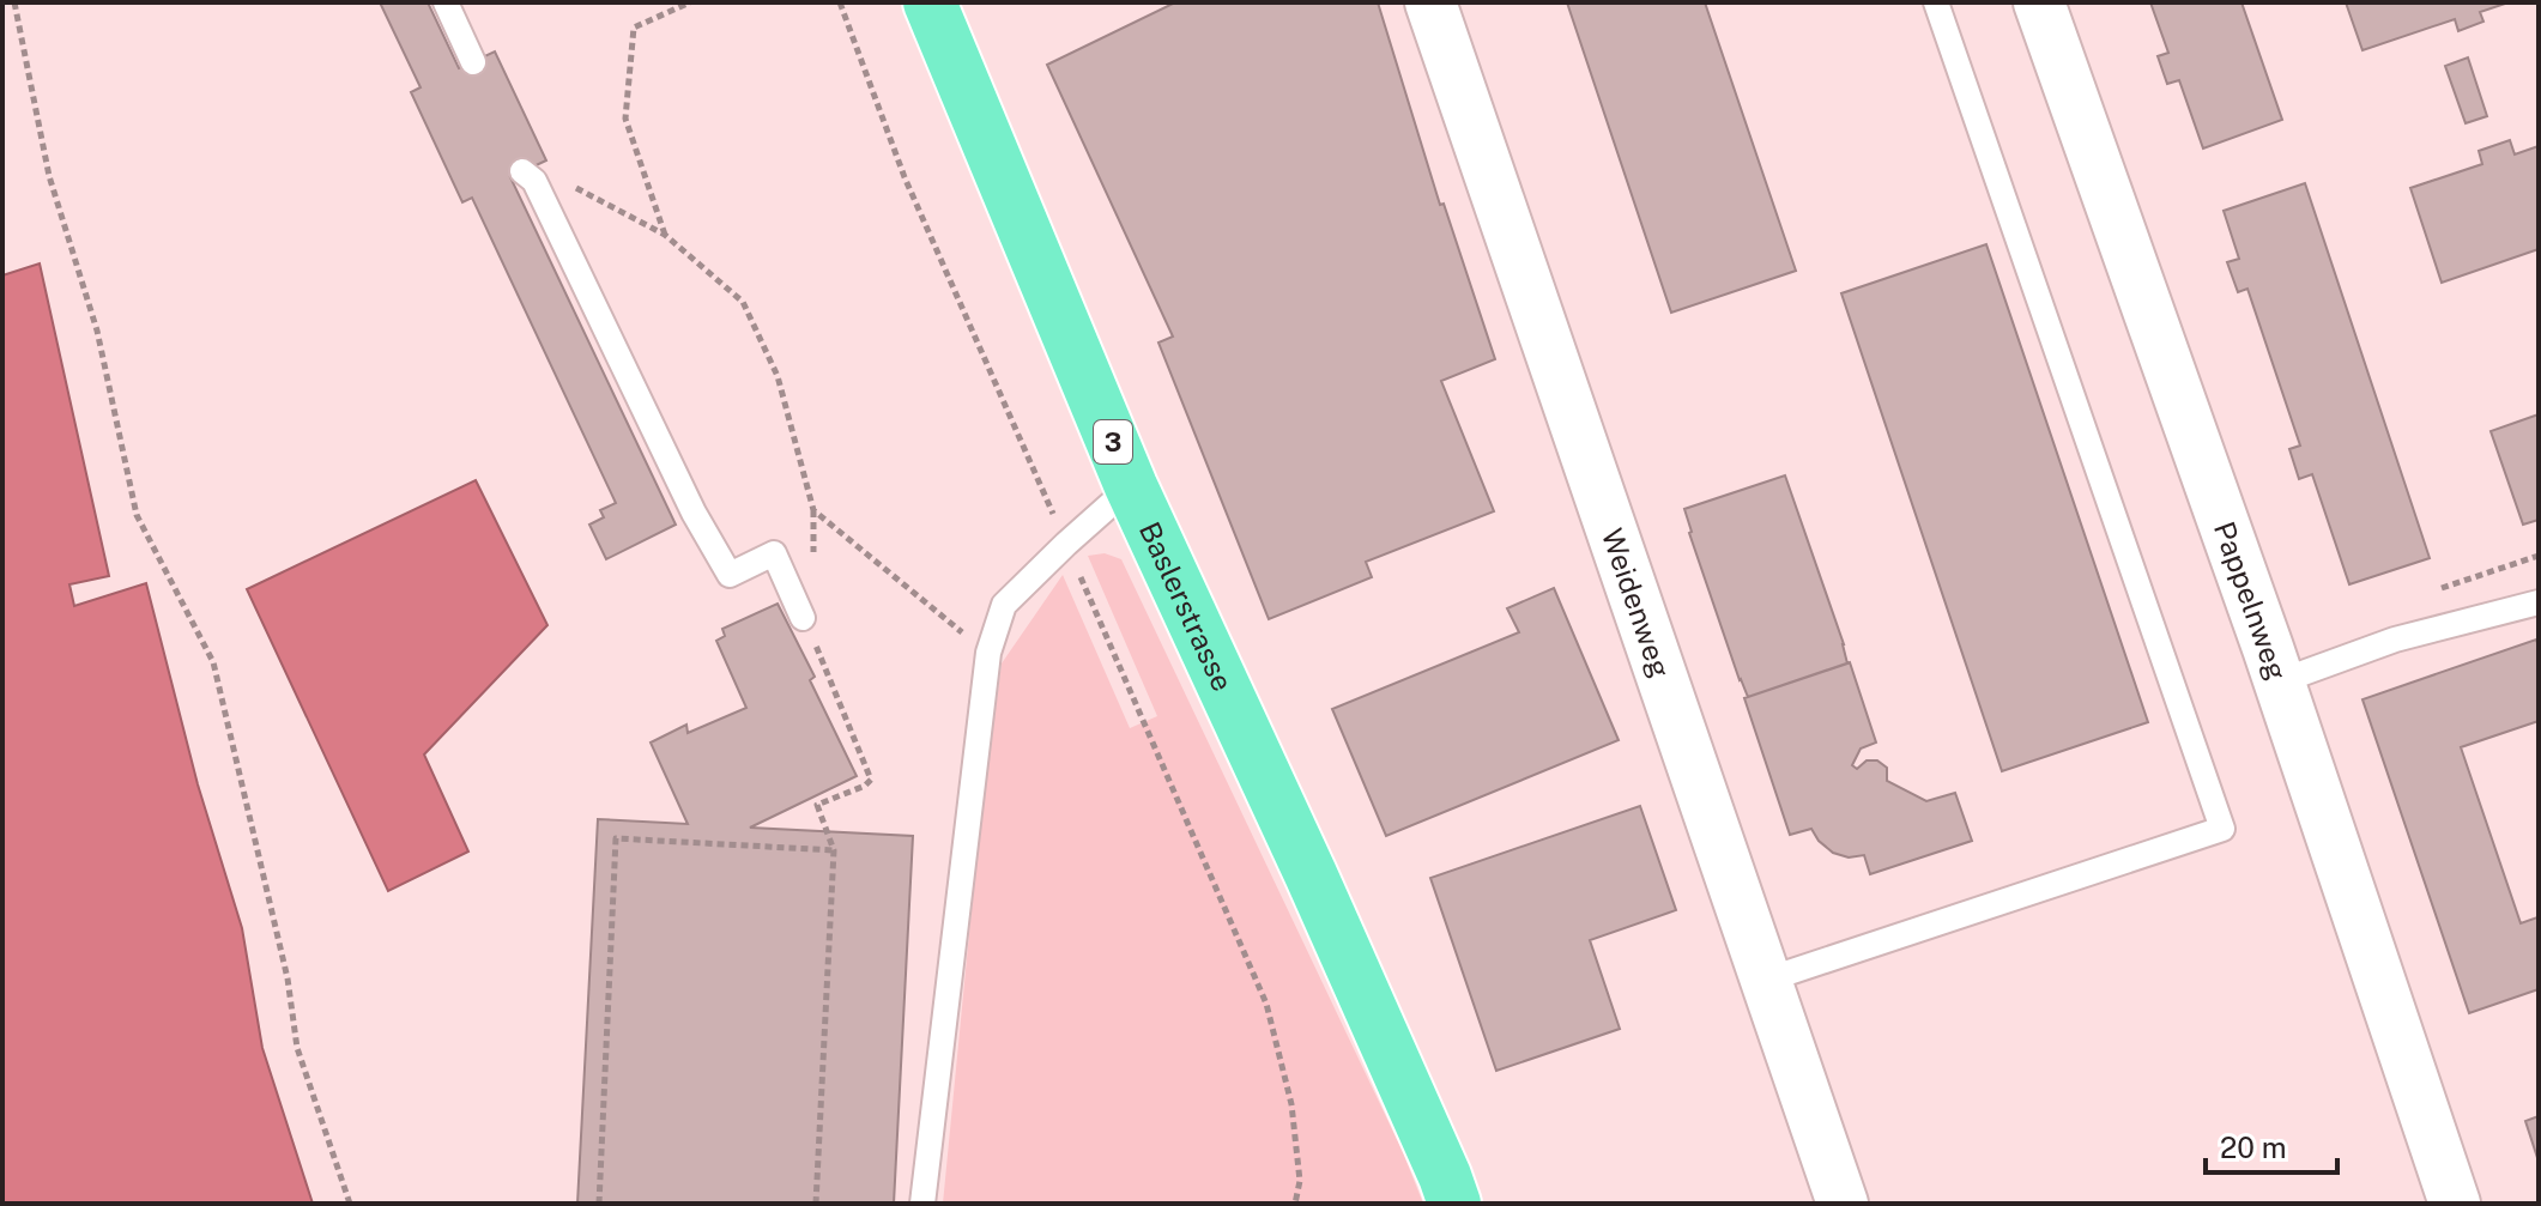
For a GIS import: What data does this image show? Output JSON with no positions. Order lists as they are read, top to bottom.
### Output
{
  "streets": {
    "main road": ["3", "Baslerstrasse"],
    "street": ["Pappelnweg", "Weidenweg"]
  },
  "scale_bar": "20 m"
}
